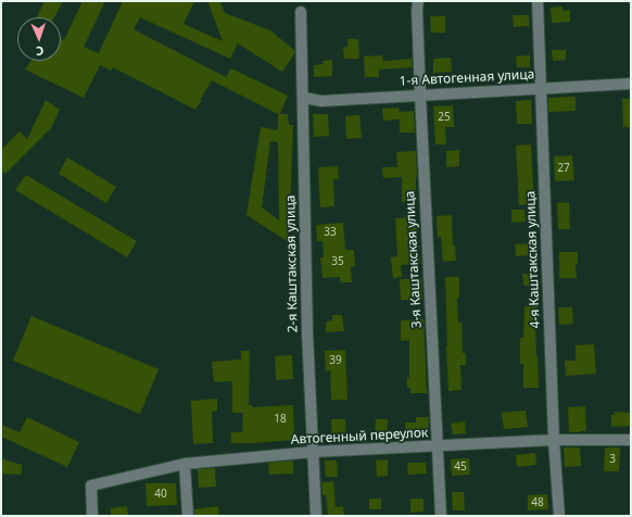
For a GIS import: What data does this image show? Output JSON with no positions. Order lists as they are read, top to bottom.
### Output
{
  "streets": {
    "street": [
      "1-я Автогенная улица",
      "3-я Каштакская улица",
      "4-я Каштакская улица",
      "2-я Каштакская улица",
      "Автогенный переулок"
    ]
  },
  "crossings": [
    ["1-я Автогенная улица", "3-я Каштакская улица"],
    ["1-я Автогенная улица", "4-я Каштакская улица"],
    ["1-я Автогенная улица", "2-я Каштакская улица"],
    ["3-я Каштакская улица", "Автогенный переулок"],
    ["4-я Каштакская улица", "Автогенный переулок"],
    ["2-я Каштакская улица", "Автогенный переулок"]
  ],
  "house_numbers": [
    "25",
    "27",
    "33",
    "35",
    "39",
    "18",
    "3",
    "45",
    "40",
    "48"
  ],
  "north": "bottom"
}
